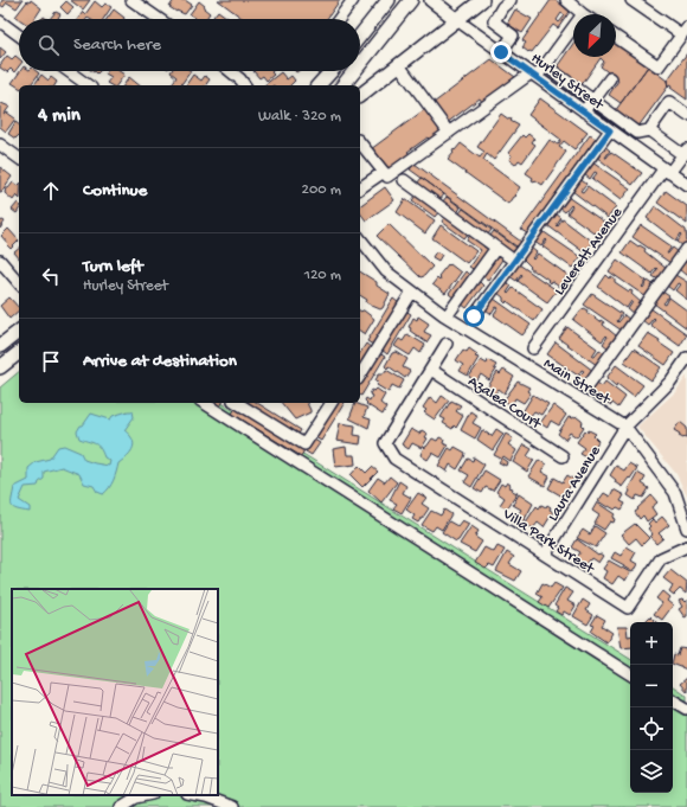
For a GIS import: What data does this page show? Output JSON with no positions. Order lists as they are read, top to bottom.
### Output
{
  "streets": {
    "main road": ["Hurley Street"],
    "street": [
      "Leverett Avenue",
      "Main Street",
      "Azalea Court",
      "Laura Avenue",
      "Villa Park Street"
    ]
  },
  "crossings": [
    ["Hurley Street", "Leverett Avenue"],
    ["Main Street", "Laura Avenue"],
    ["Azalea Court", "Villa Park Street"],
    ["Laura Avenue", "Villa Park Street"]
  ],
  "north": "bottom left",
  "page": {
    "search": "Search here",
    "heading": ["4 min", "Walk · 320 m"],
    "list": [
      ["Continue", "200 m"],
      ["Turn left", "Hurley Street", "120 m"],
      "Arrive at destination"
    ],
    "map_buttons": ["+", "−"]
  }
}
